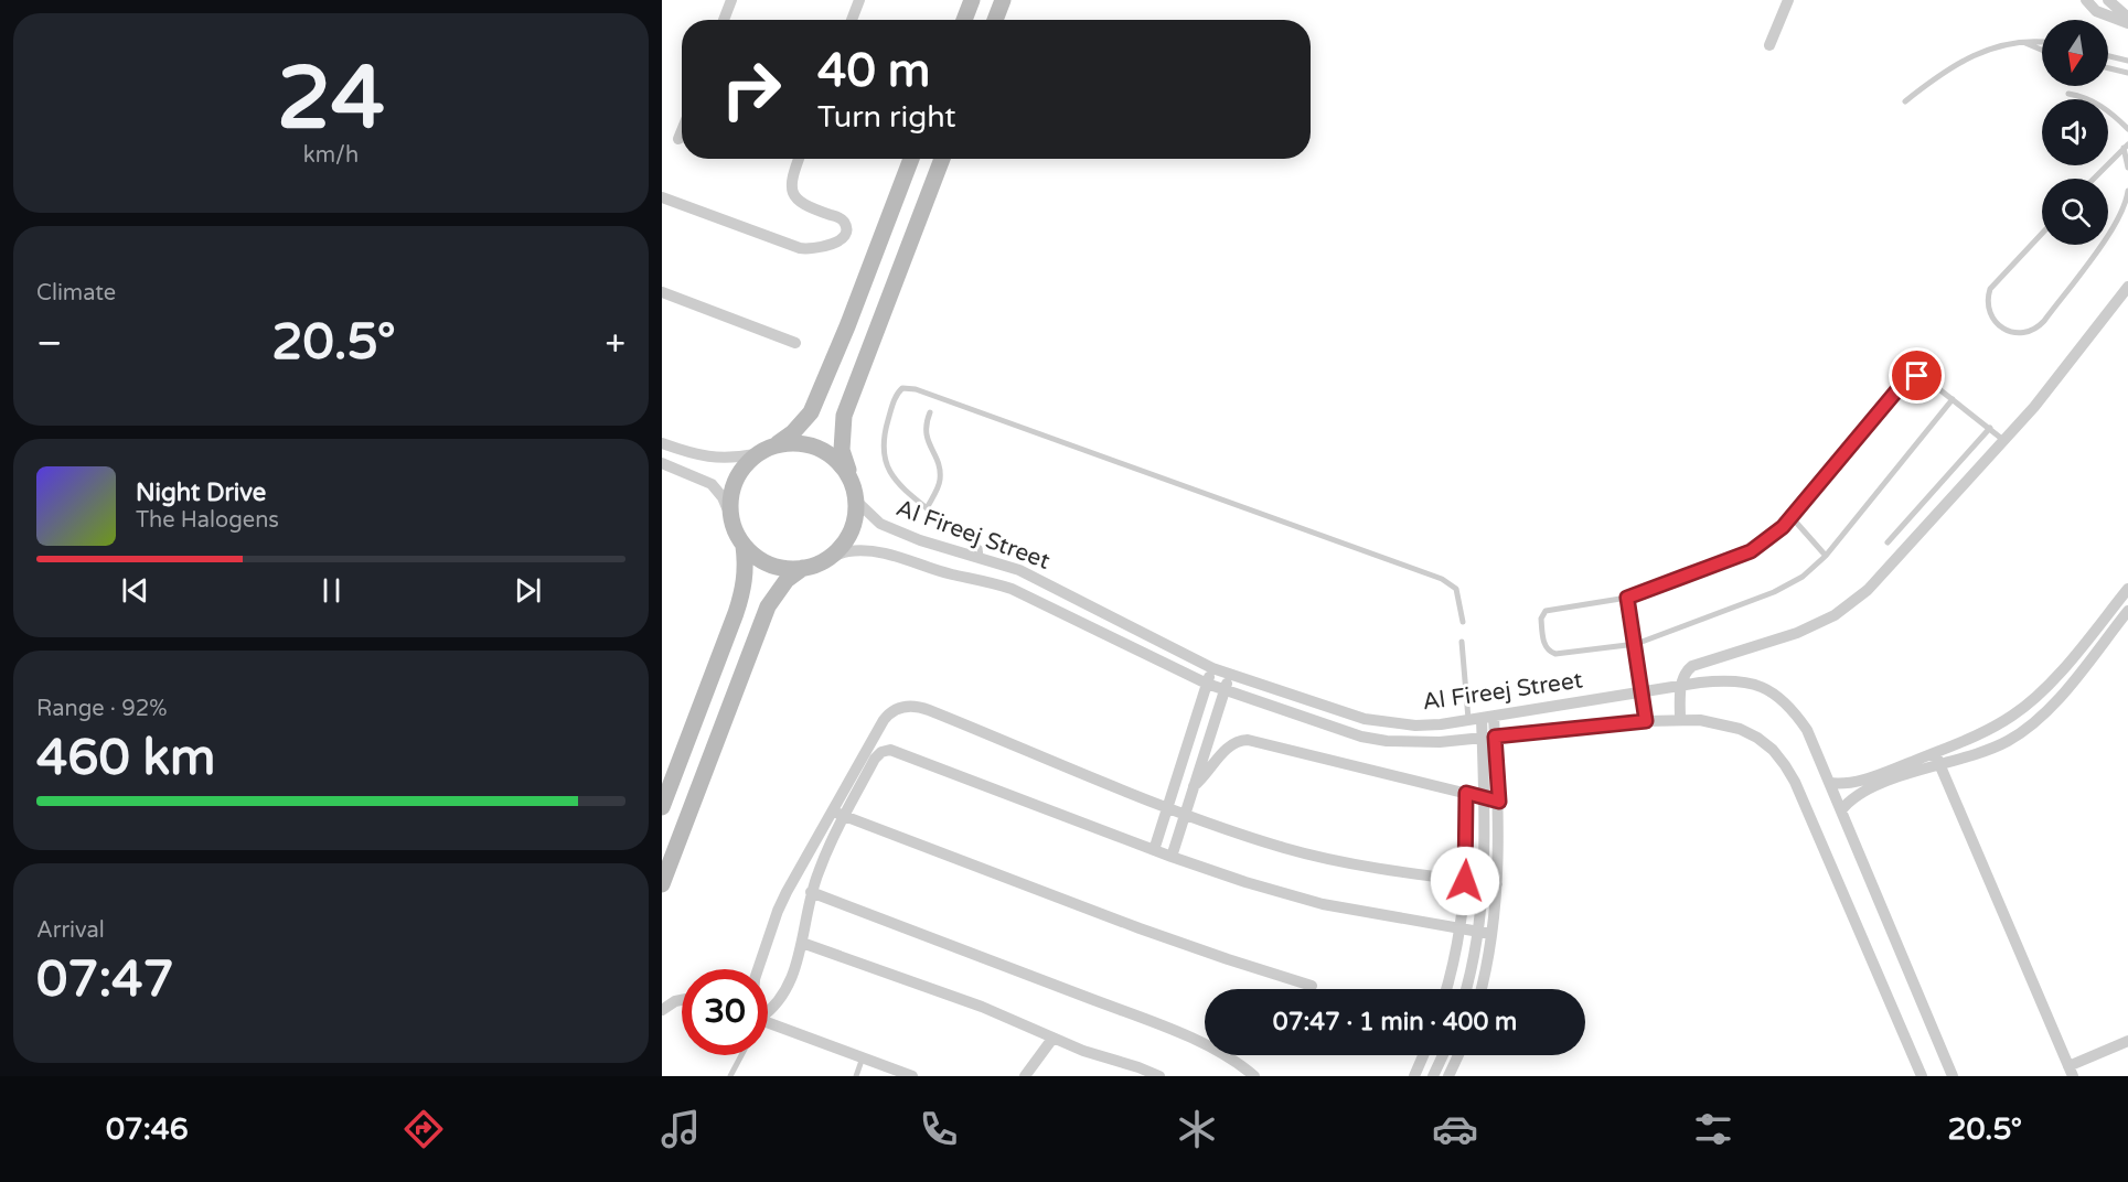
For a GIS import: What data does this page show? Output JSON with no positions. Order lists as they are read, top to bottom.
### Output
{
  "streets": {
    "street": ["Al Fireej Street"]
  },
  "north": "bottom",
  "page": {
    "tile": [
      ["24", "km/h"],
      "Climate",
      ["Range · 92%", "460 km"],
      ["Arrival", "07:47"]
    ],
    "turn": ["40 m", "Turn right"],
    "heat": ["−", "20.5°", "+"],
    "song": ["Night Drive", "The Halogens"],
    "limit": "30",
    "trip": "07:47 · 1 min · 400 m",
    "tabs": ["07:46", "20.5°"]
  }
}
